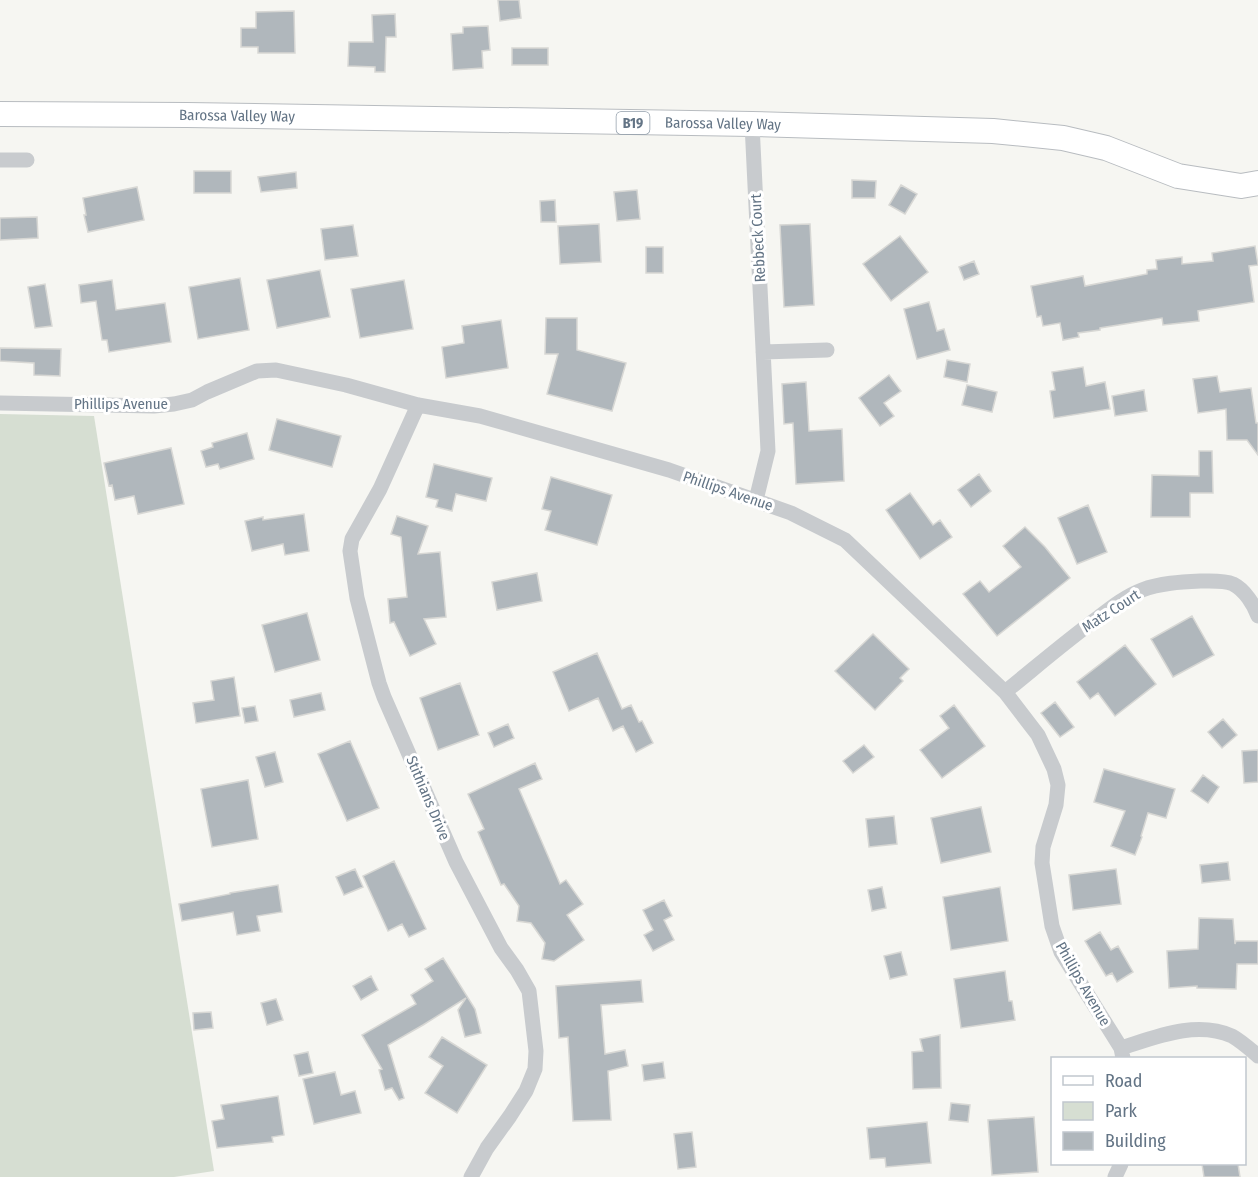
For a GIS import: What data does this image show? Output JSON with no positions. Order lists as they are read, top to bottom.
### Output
{
  "streets": {
    "main road": ["Barossa Valley Way", "B19"],
    "street": [
      "Rebbeck Court",
      "Phillips Avenue",
      "Matz Court",
      "Stithians Drive"
    ]
  },
  "crossings": [
    ["Barossa Valley Way", "Rebbeck Court"],
    ["Rebbeck Court", "Phillips Avenue"],
    ["Phillips Avenue", "Matz Court"],
    ["Phillips Avenue", "Stithians Drive"]
  ],
  "legend": ["Road", "Park", "Building"]
}
